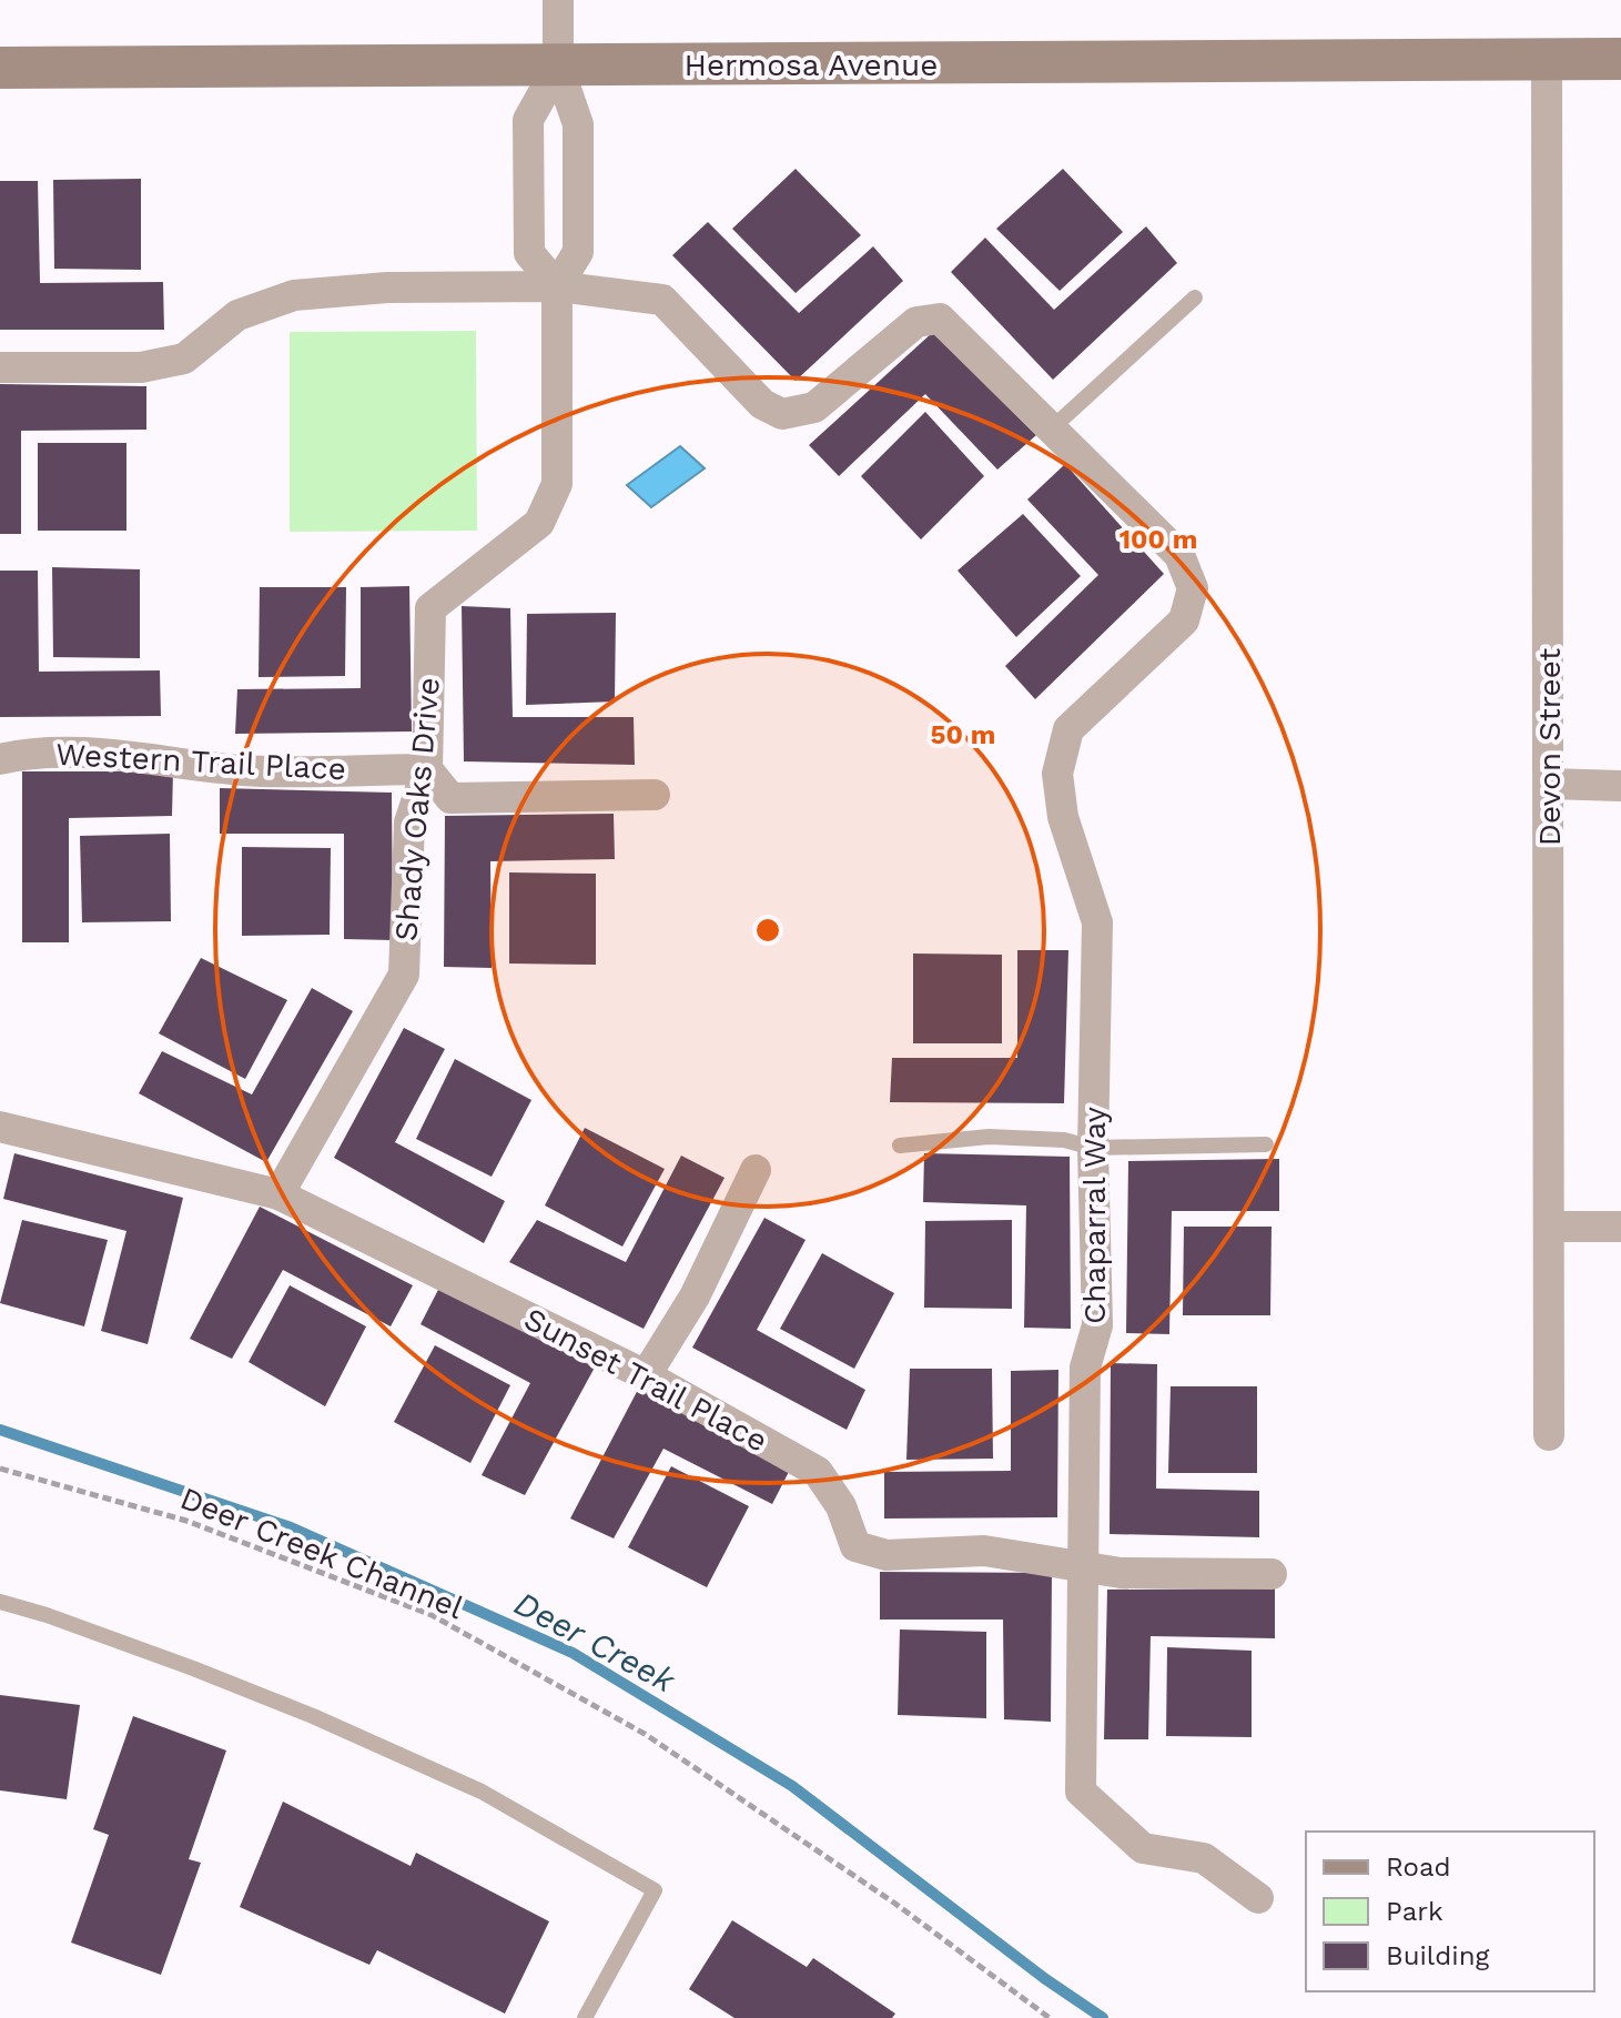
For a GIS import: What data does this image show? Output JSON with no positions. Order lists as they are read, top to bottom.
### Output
{
  "streets": {
    "street": [
      "Hermosa Avenue",
      "Devon Street",
      "Western Trail Place",
      "Shady Oaks Drive",
      "Chaparral Way",
      "Sunset Trail Place"
    ],
    "path": ["Deer Creek Channel"]
  },
  "crossings": [
    ["Hermosa Avenue", "Devon Street"],
    ["Hermosa Avenue", "Shady Oaks Drive"],
    ["Western Trail Place", "Shady Oaks Drive"],
    ["Shady Oaks Drive", "Sunset Trail Place"],
    ["Chaparral Way", "Sunset Trail Place"]
  ],
  "water": ["Deer Creek"],
  "legend": ["Road", "Park", "Building"],
  "rings": ["100 m", "50 m"]
}
